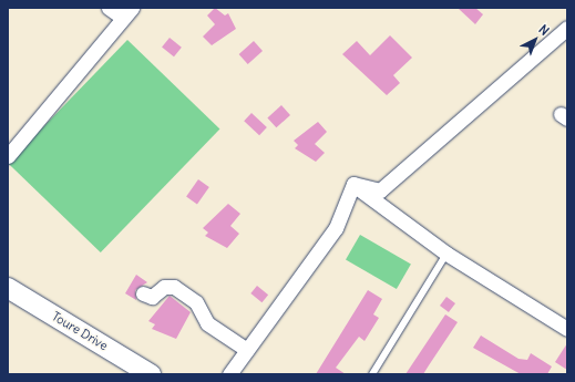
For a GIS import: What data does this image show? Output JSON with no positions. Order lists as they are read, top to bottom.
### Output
{
  "streets": {
    "street": ["Toure Drive"]
  },
  "north": "top right"
}
